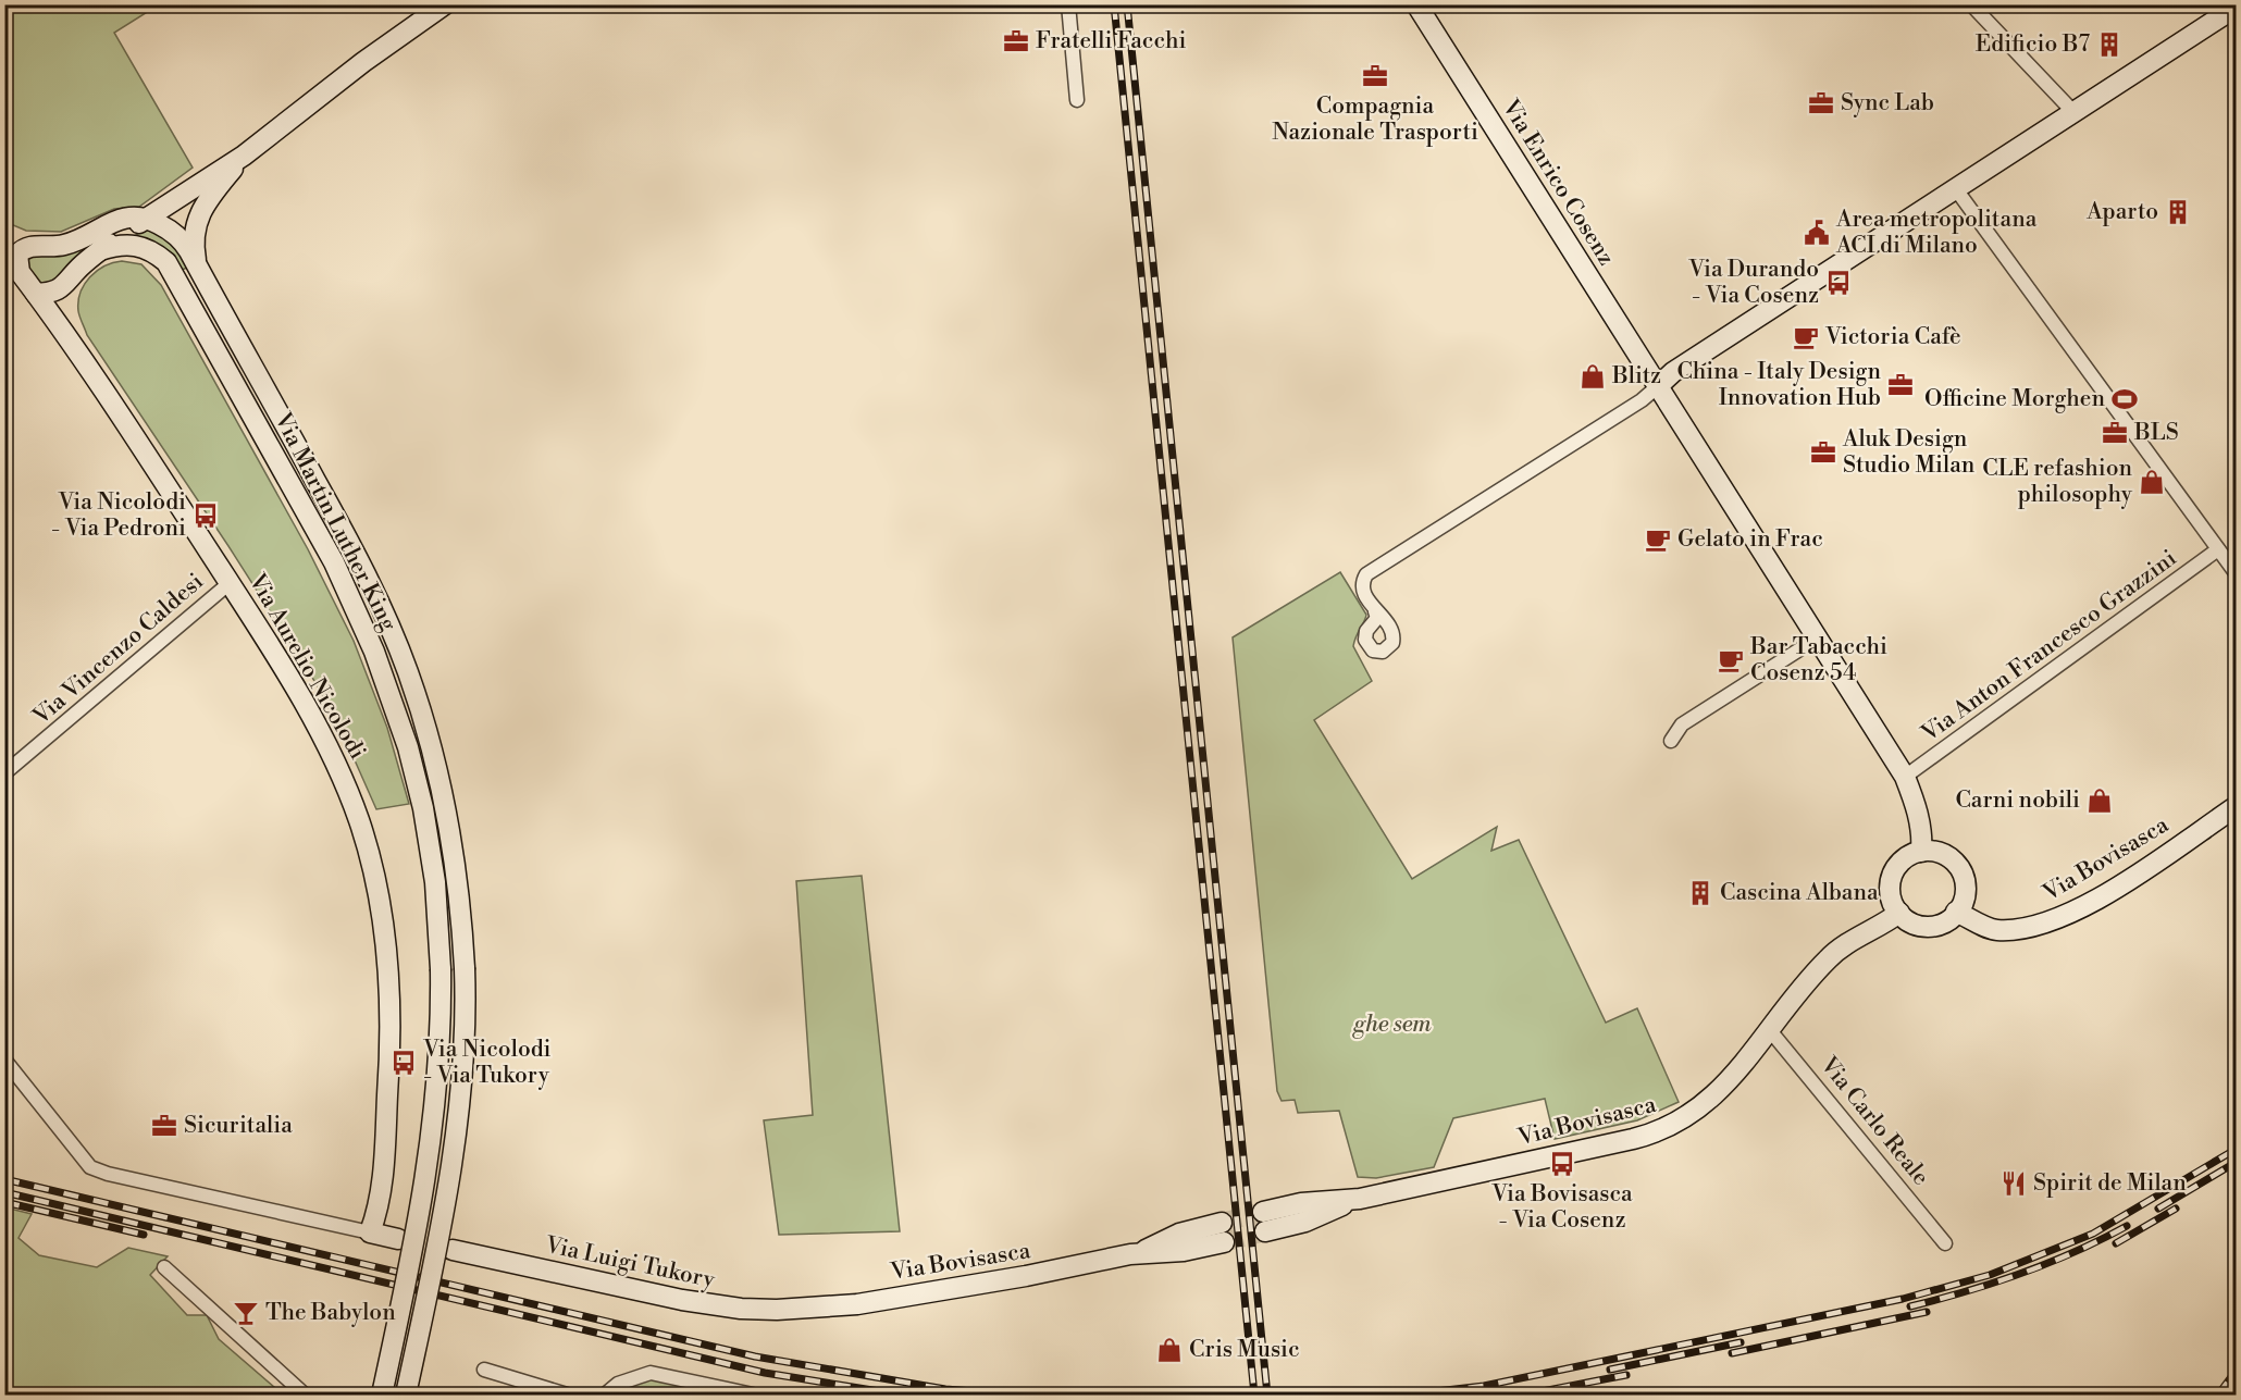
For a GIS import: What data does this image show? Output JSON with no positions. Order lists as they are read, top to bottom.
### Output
{
  "streets": {
    "street": [
      "Via Enrico Cosenz",
      "Via Martin Luther King",
      "Via Anton Francesco Grazzini",
      "Via Vincenzo Caldesi",
      "Via Aurelio Nicolodi",
      "Via Bovisasca",
      "Via Carlo Reale",
      "Via Luigi Tukory"
    ]
  },
  "crossings": [
    ["Via Enrico Cosenz", "Via Anton Francesco Grazzini"],
    ["Via Enrico Cosenz", "Via Bovisasca"],
    ["Via Vincenzo Caldesi", "Via Aurelio Nicolodi"],
    ["Via Bovisasca", "Via Carlo Reale"],
    ["Via Bovisasca", "Via Luigi Tukory"]
  ],
  "parks": ["ghe sem"],
  "places": {
    "office": [
      "Fratelli Facchi",
      "Compagnia Nazionale Trasporti",
      "Sync Lab",
      "China - Italy Design Innovation Hub",
      "BLS",
      "Aluk Design Studio Milan",
      "Sicuritalia"
    ],
    "building": ["Edificio B7", "Aparto", "Cascina Albana"],
    "public building": ["Area metropolitana ACI di Milano"],
    "bus stop": [
      "Via Durando - Via Cosenz",
      "Via Nicolodi - Via Pedroni",
      "Via Nicolodi - Via Tukory",
      "Via Bovisasca - Via Cosenz"
    ],
    "cafe": ["Victoria Cafè", "Gelato in Frac", "Bar Tabacchi Cosenz 54"],
    "shop": [
      "Blitz",
      "CLE refashion philosophy",
      "Carni nobili",
      "Cris Music"
    ],
    "sports": ["Officine Morghen"],
    "restaurant": ["Spirit de Milan"],
    "bar": ["The Babylon"]
  }
}
